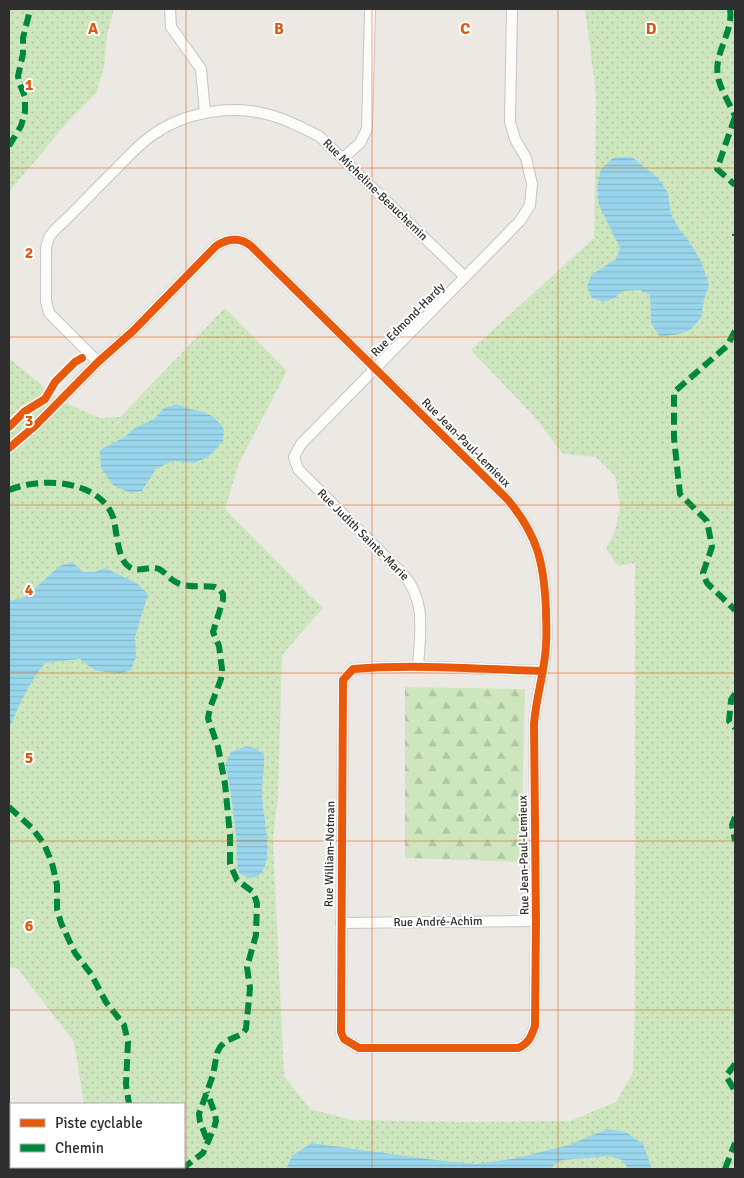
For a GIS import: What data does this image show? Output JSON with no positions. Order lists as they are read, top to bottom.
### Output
{
  "streets": {
    "street": [
      "Rue Micheline-Beauchemin",
      "Rue Edmond-Hardy",
      "Rue Jean-Paul-Lemieux",
      "Rue Judith Sainte-Marie",
      "Rue William-Notman",
      "Rue André-Achim"
    ]
  },
  "crossings": [
    ["Rue Micheline-Beauchemin", "Rue Edmond-Hardy"],
    ["Rue Micheline-Beauchemin", "Rue Jean-Paul-Lemieux"],
    ["Rue Edmond-Hardy", "Rue Jean-Paul-Lemieux"],
    ["Rue Edmond-Hardy", "Rue Judith Sainte-Marie"],
    ["Rue Jean-Paul-Lemieux", "Rue William-Notman"],
    ["Rue Jean-Paul-Lemieux", "Rue André-Achim"],
    ["Rue Judith Sainte-Marie", "Rue William-Notman"],
    ["Rue William-Notman", "Rue André-Achim"]
  ],
  "legend": ["Piste cyclable", "Chemin"],
  "grid": {
    "columns": [
      "A",
      "B",
      "C",
      "D"
    ],
    "rows": [
      "1",
      "2",
      "3",
      "4",
      "5",
      "6"
    ]
  }
}
